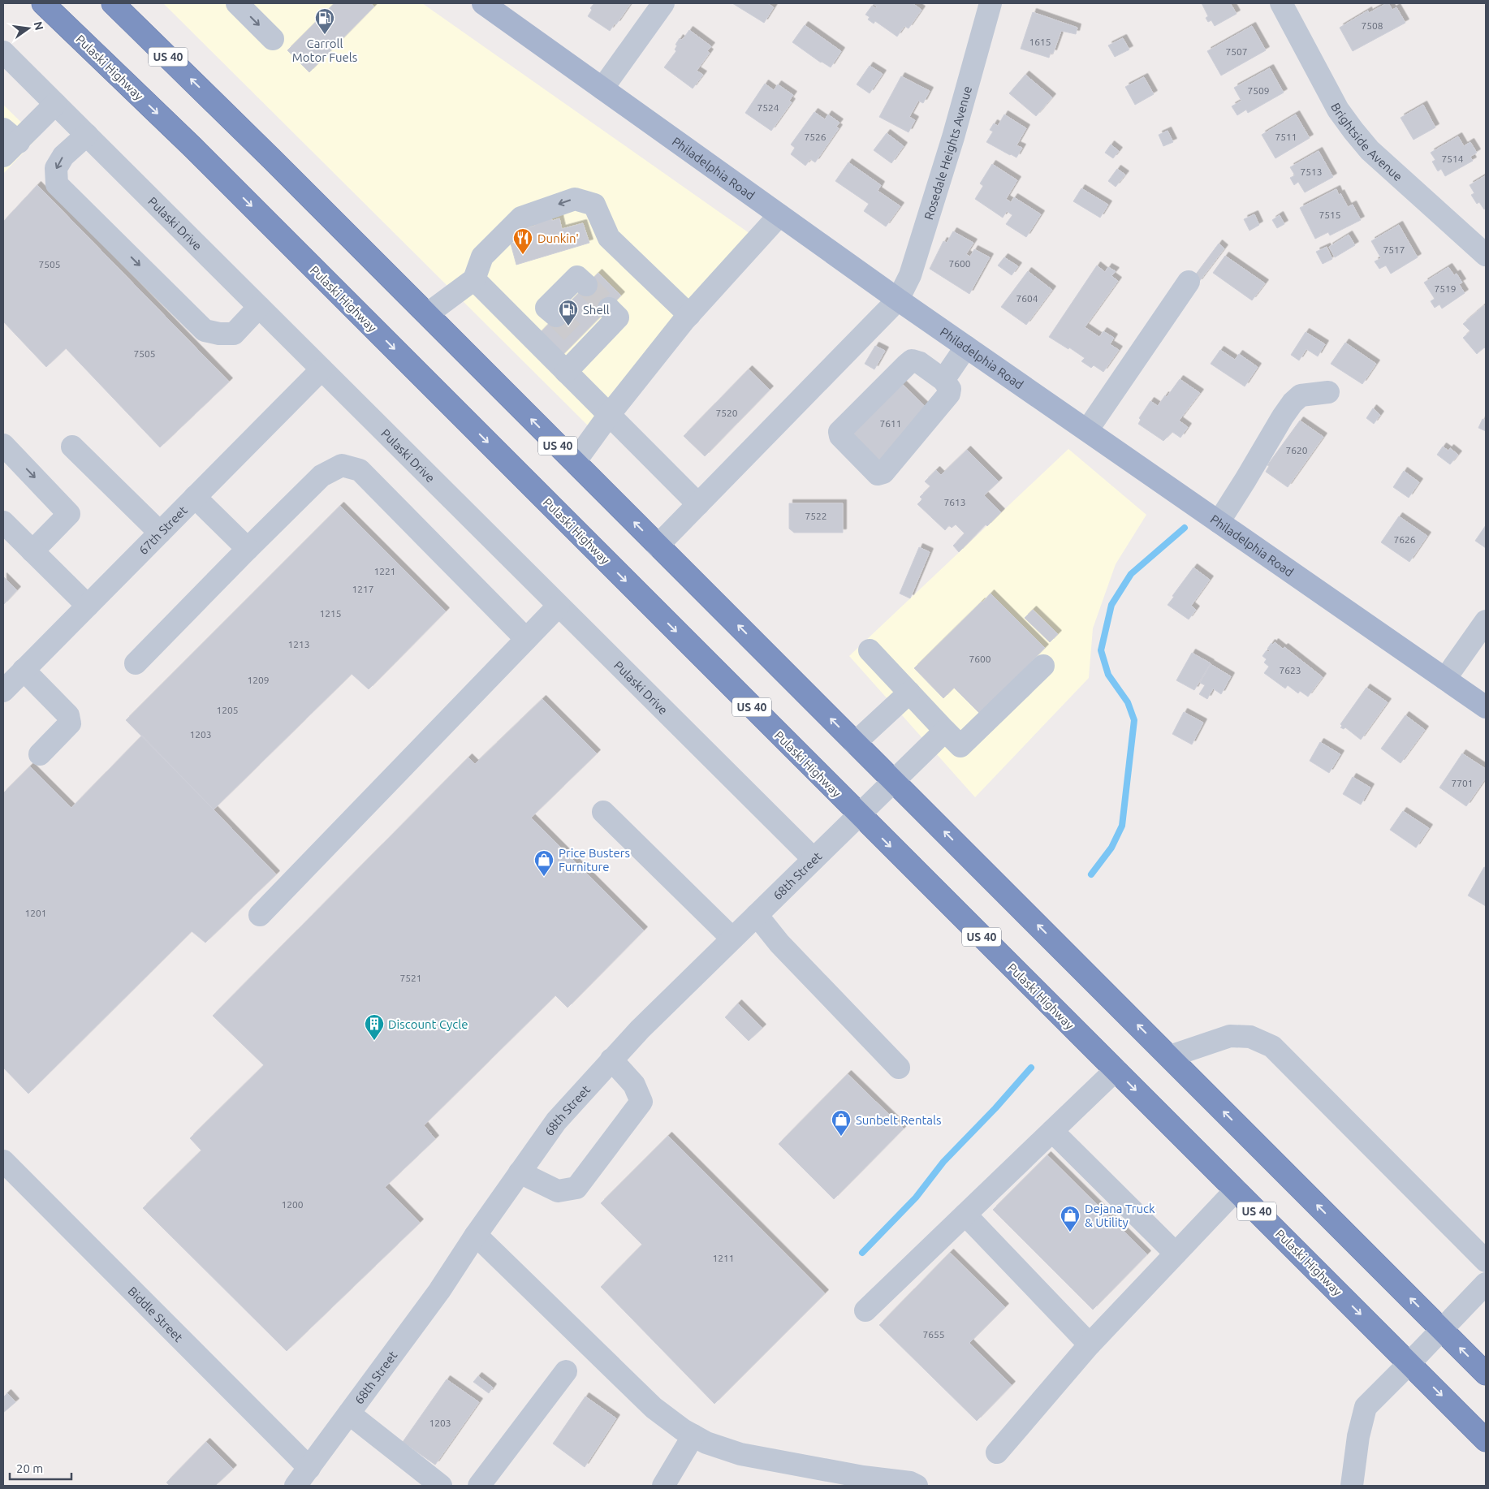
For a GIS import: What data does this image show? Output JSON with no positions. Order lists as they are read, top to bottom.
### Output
{
  "streets": {
    "highway": ["US 40", "Pulaski Highway"],
    "main road": ["Philadelphia Road"],
    "street": [
      "Brightside Avenue",
      "Rosedale Heights Avenue",
      "Pulaski Drive",
      "67th Street",
      "68th Street",
      "Biddle Street"
    ]
  },
  "crossings": [
    ["US 40", "Rosedale Heights Avenue"],
    ["US 40", "68th Street"],
    ["Pulaski Highway", "68th Street"],
    ["Rosedale Heights Avenue", "Philadelphia Road"],
    ["Pulaski Drive", "67th Street"],
    ["Pulaski Drive", "68th Street"],
    ["68th Street", "Biddle Street"]
  ],
  "places": {
    "fuel station": ["Carroll Motor Fuels", "Shell"],
    "restaurant": ["Dunkin'"],
    "shop": ["Price Busters Furniture", "Sunbelt Rentals", "Dejana Truck & Utility"],
    "building": ["Discount Cycle"]
  },
  "house_numbers": [
    "7508",
    "1615",
    "7507",
    "7509",
    "7524",
    "7526",
    "7511",
    "7514",
    "7513",
    "7515",
    "7517",
    "7600",
    "7505",
    "7519",
    "7604",
    "7505",
    "7520",
    "7611",
    "7620",
    "7613",
    "7522",
    "7626",
    "1221",
    "1217",
    "1215",
    "1213",
    "7600",
    "7623",
    "1209",
    "1205",
    "1203",
    "7701",
    "1201",
    "7521",
    "1200",
    "1211",
    "7655",
    "1203"
  ],
  "scale_bar": "20 m",
  "north": "right"
}
